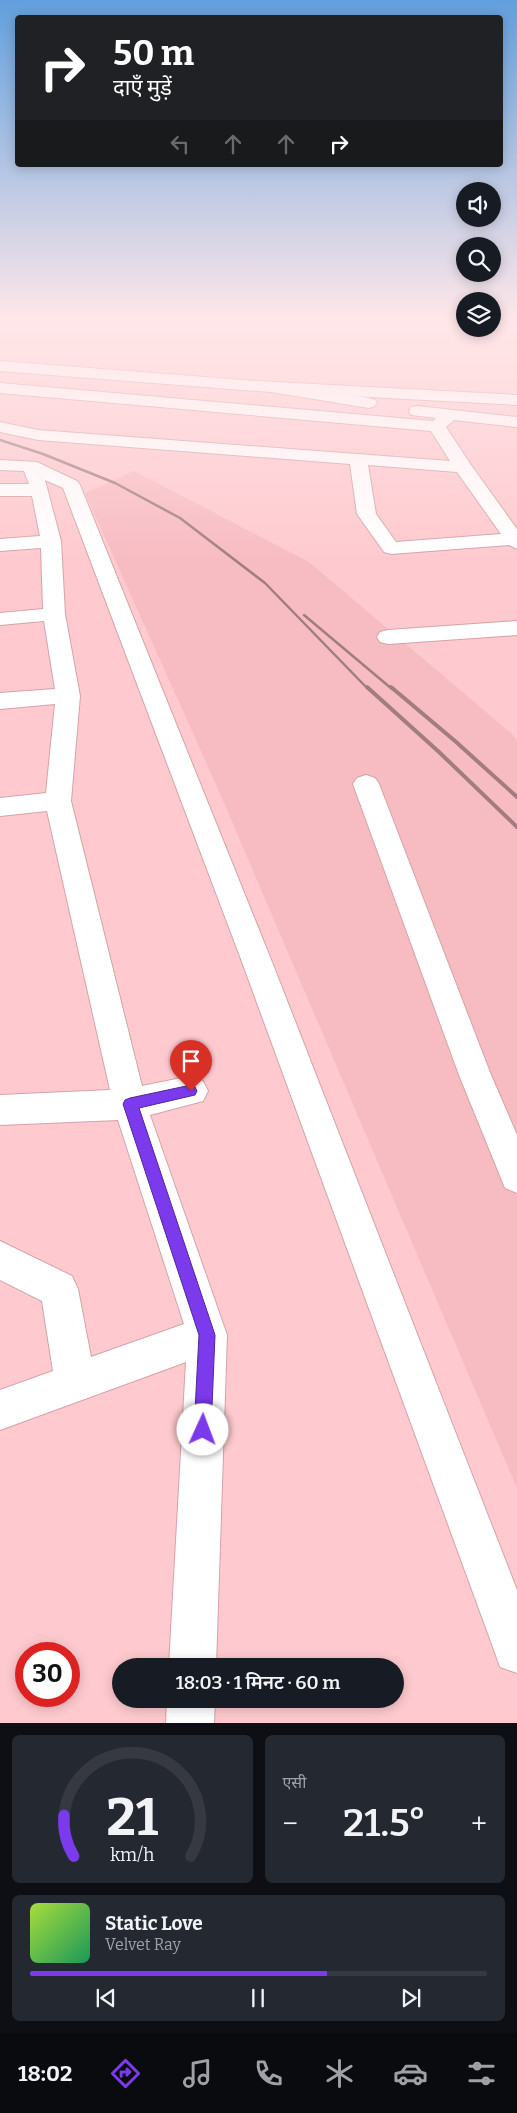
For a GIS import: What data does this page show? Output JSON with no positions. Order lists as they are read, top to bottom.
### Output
{
  "page": {
    "turn": ["50 m", "दाएँ मुड़ें"],
    "limit": "30",
    "trip": "18:03 · 1 मिनट · 60 m",
    "tile": "एसी",
    "heat": ["−", "21.5°", "+"],
    "song": ["Static Love", "Velvet Ray"],
    "tabs": "18:02",
    "gauge": ["21", "km/h"]
  }
}
